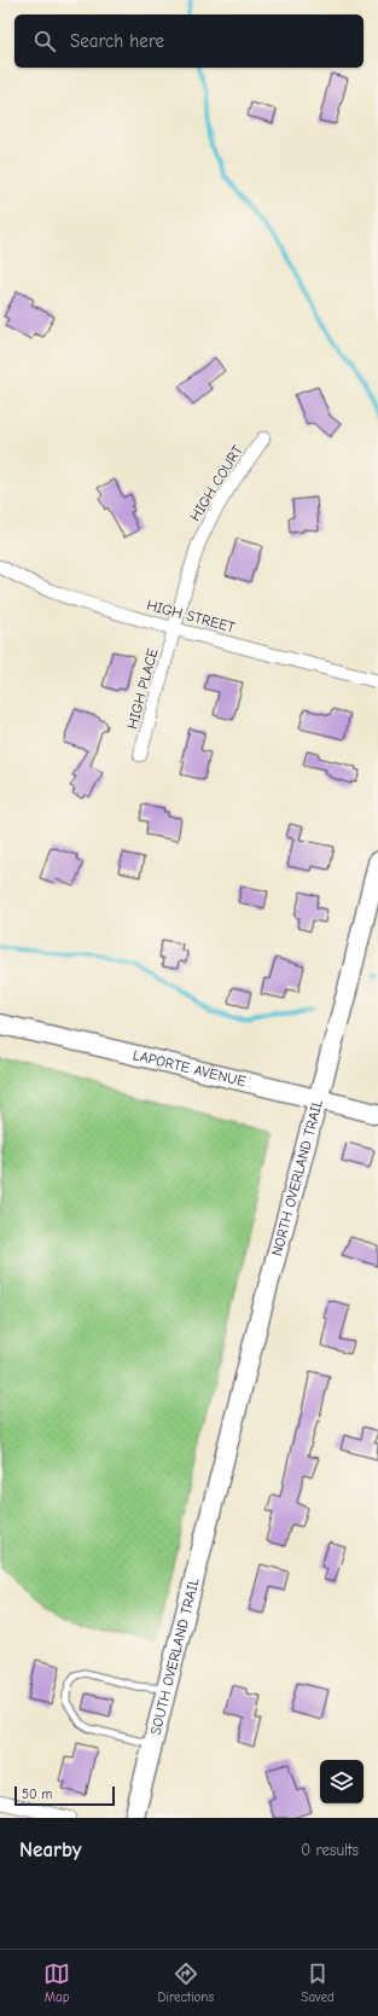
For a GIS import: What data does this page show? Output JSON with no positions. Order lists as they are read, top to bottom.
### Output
{
  "streets": {
    "main road": ["LAPORTE AVENUE", "NORTH OVERLAND TRAIL", "SOUTH OVERLAND TRAIL"],
    "street": ["HIGH COURT", "HIGH STREET", "HIGH PLACE"]
  },
  "crossings": [
    ["HIGH COURT", "HIGH STREET"],
    ["HIGH COURT", "HIGH PLACE"],
    ["HIGH STREET", "HIGH PLACE"],
    ["LAPORTE AVENUE", "NORTH OVERLAND TRAIL"],
    ["NORTH OVERLAND TRAIL", "SOUTH OVERLAND TRAIL"]
  ],
  "scale_bar": "50 m",
  "page": {
    "search": "Search here",
    "scale": "50 m",
    "heading": ["Nearby", "0 results"],
    "nav": ["Map", "Directions", "Saved"]
  }
}
